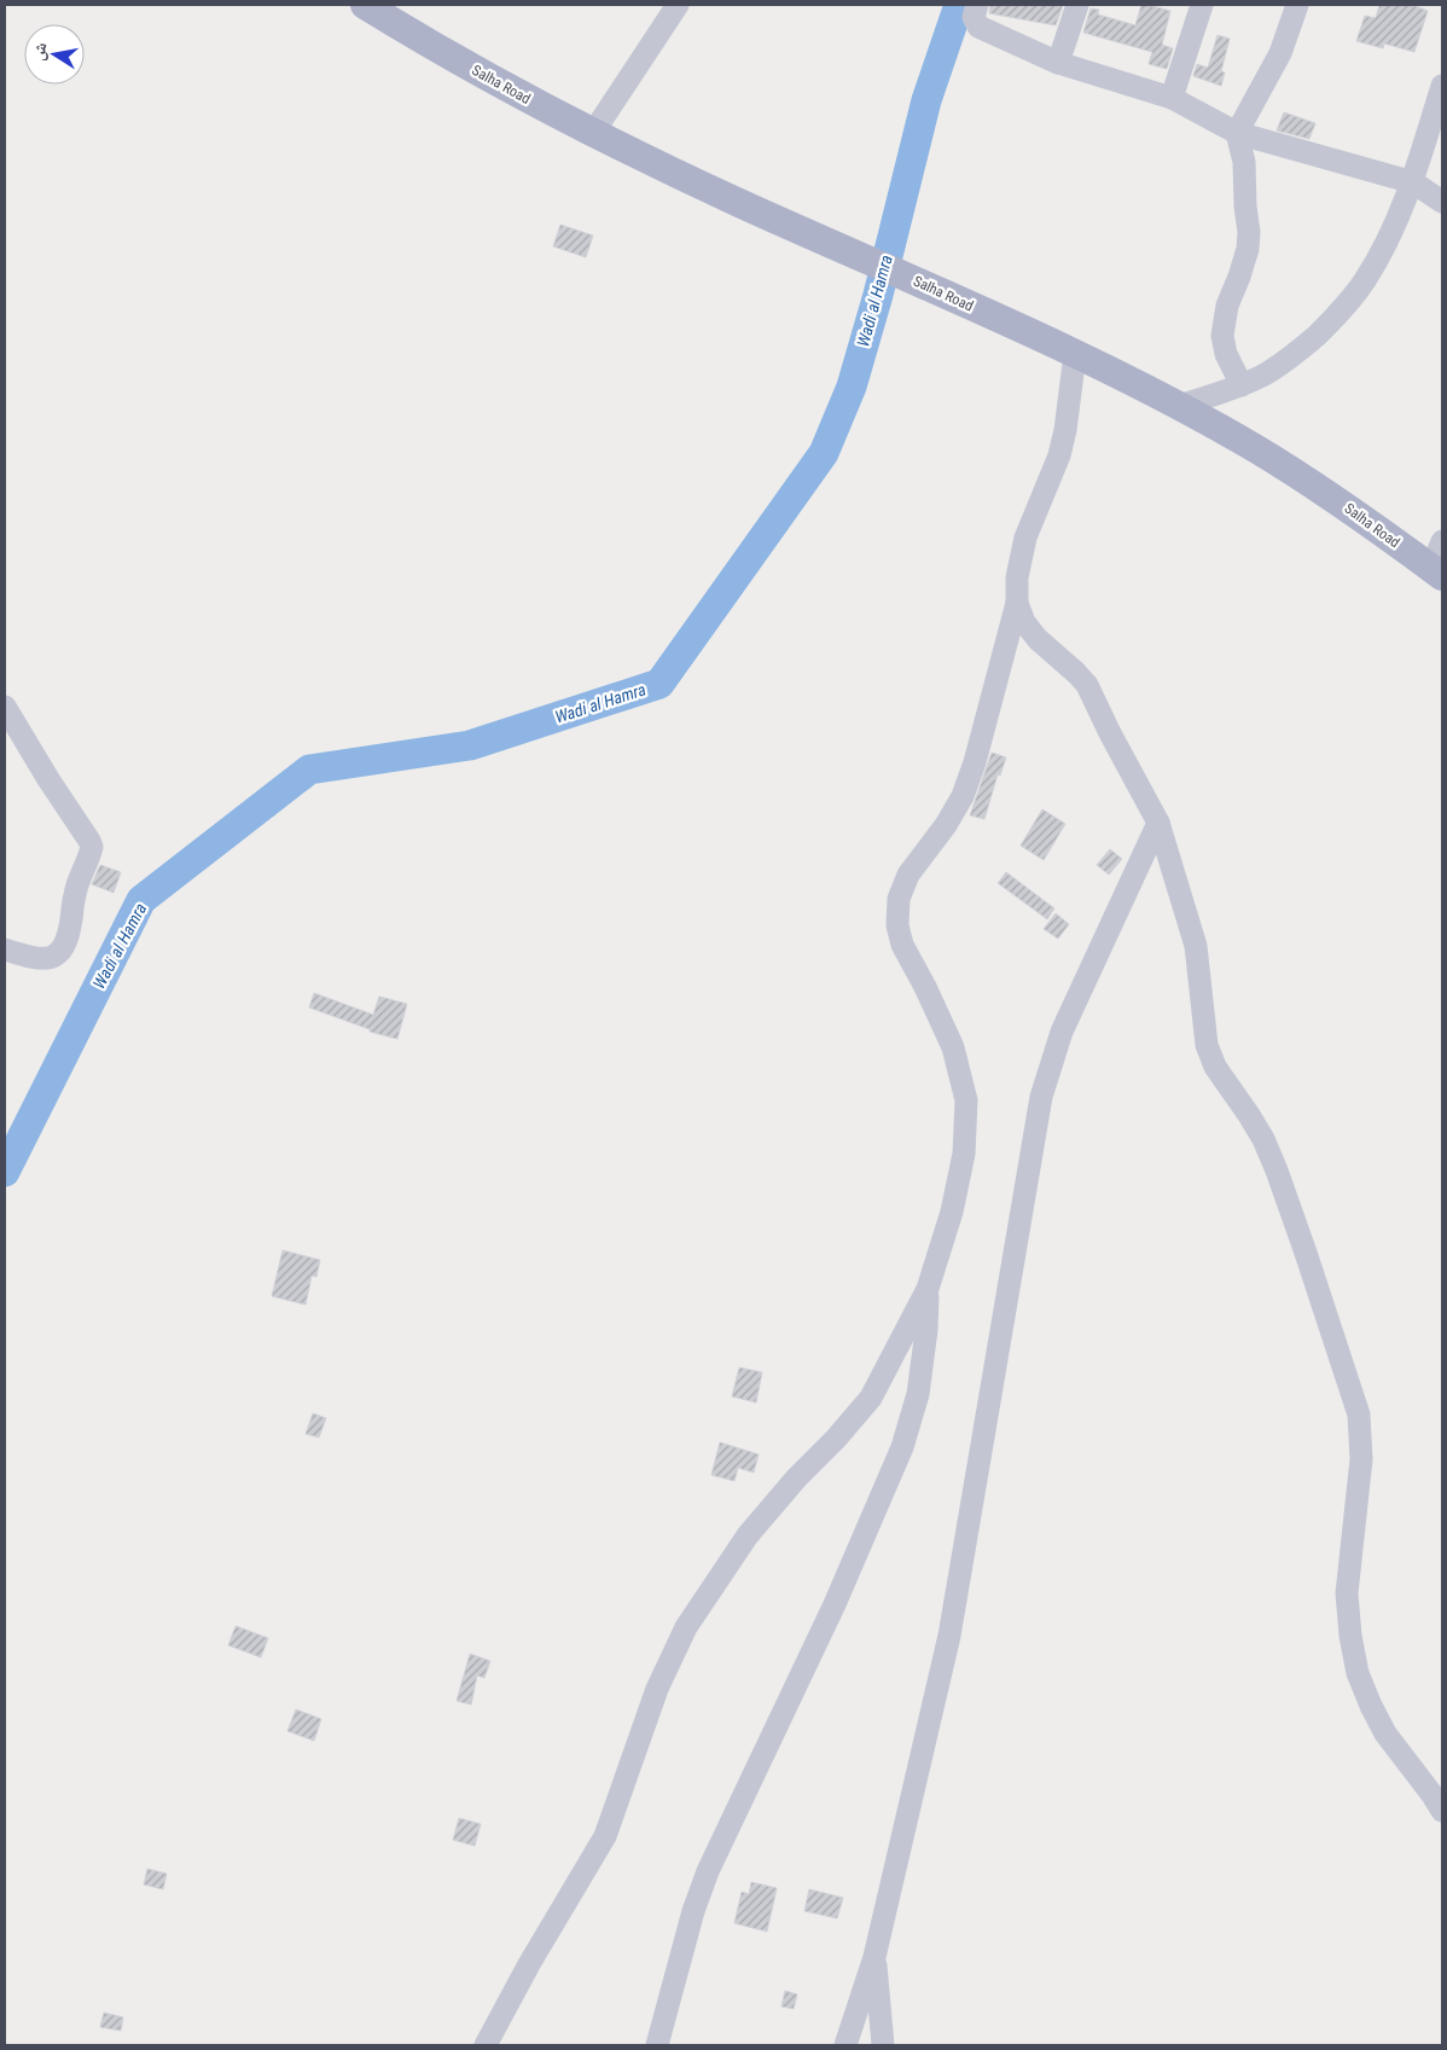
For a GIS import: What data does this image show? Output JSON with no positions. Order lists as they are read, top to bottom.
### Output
{
  "streets": {
    "main road": ["Salha Road"]
  },
  "water": ["Wadi al Hamra"],
  "north": "left"
}
